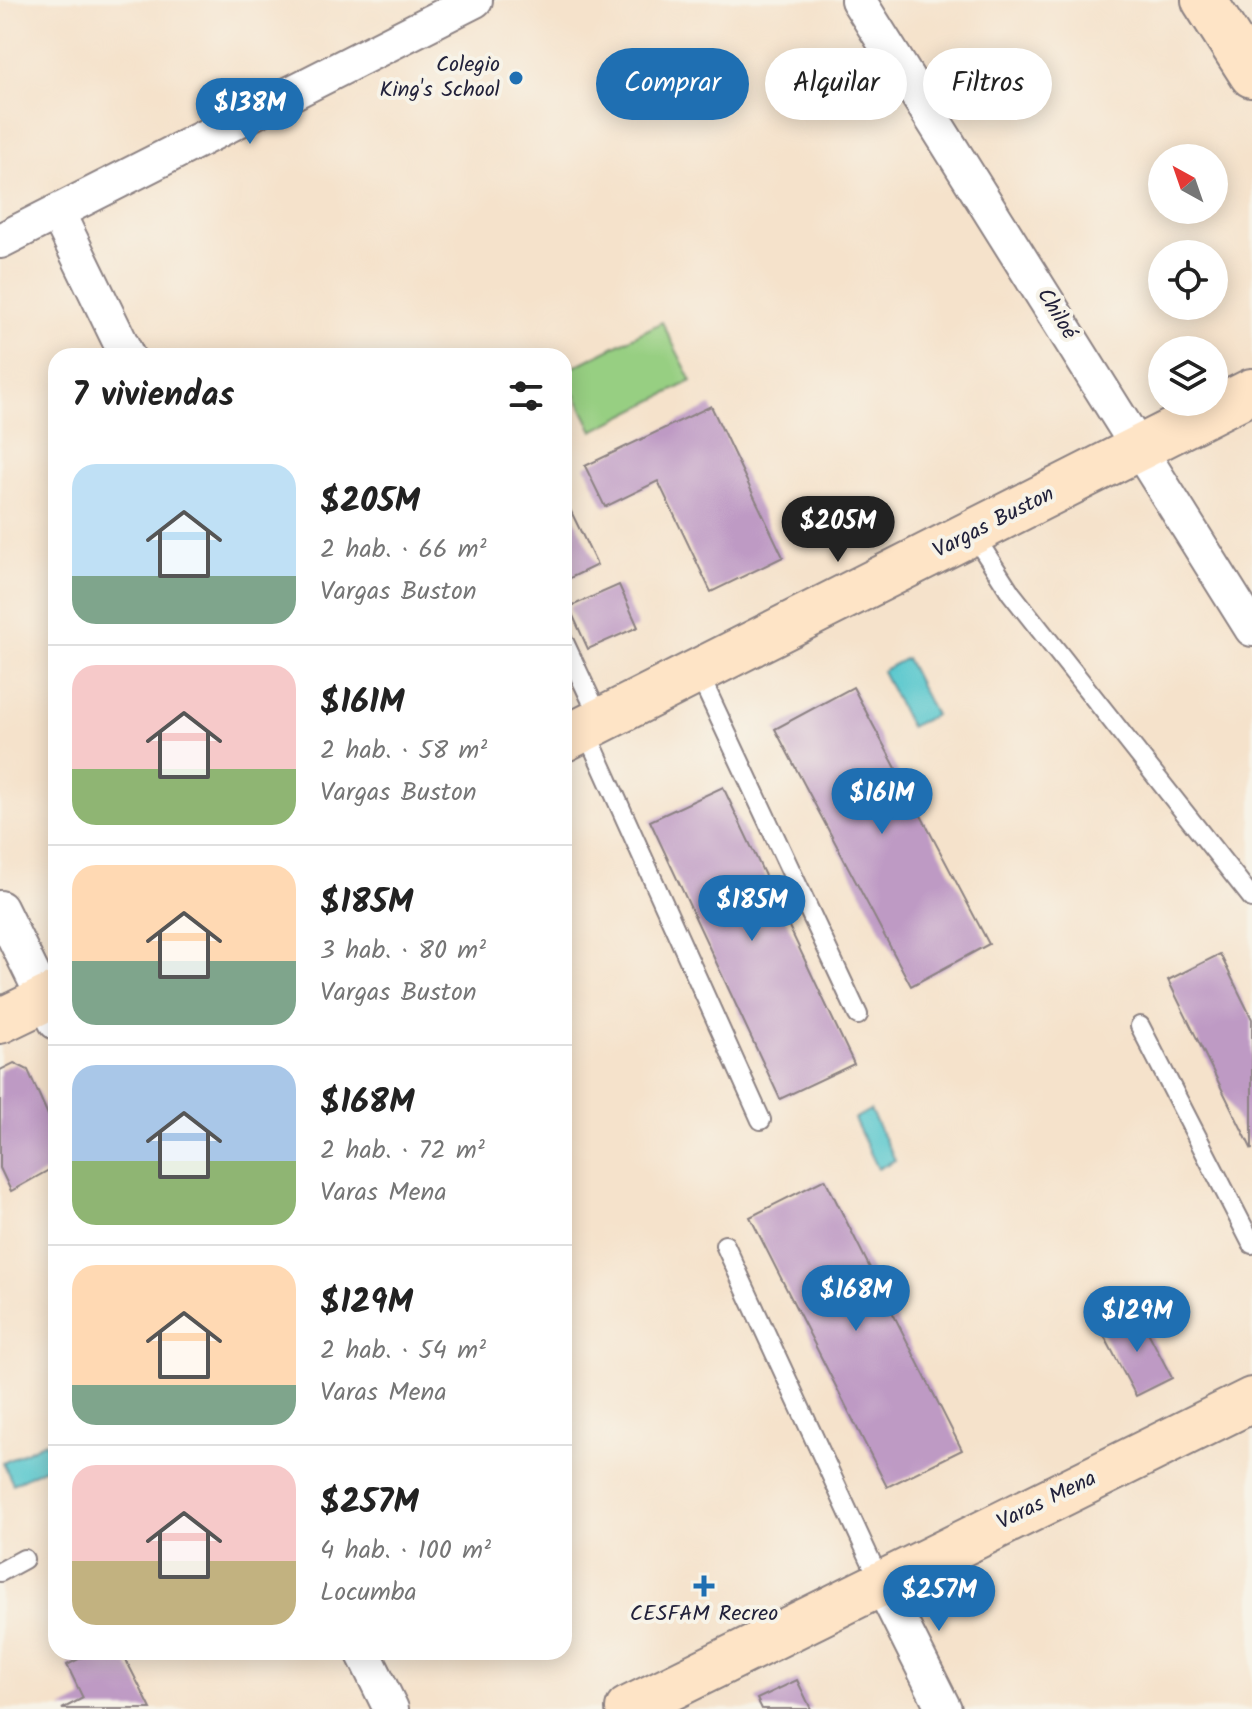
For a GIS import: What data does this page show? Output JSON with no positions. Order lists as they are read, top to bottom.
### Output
{
  "streets": {
    "street": ["Chiloé", "Vargas Buston", "Varas Mena"]
  },
  "crossings": [
    ["Chiloé", "Vargas Buston"]
  ],
  "places": {
    "other": ["Colegio King's School"],
    "health": ["CESFAM Recreo"]
  },
  "north": "top left",
  "page": {
    "chip": ["Comprar", "Alquilar", "Filtros"],
    "price": [
      "$138M",
      "$205M",
      "$161M",
      "$185M",
      "$168M",
      "$129M",
      "$257M"
    ],
    "heading": "7 viviendas",
    "list": [
      {
        "name": "$205M",
        "note": "2 hab. · 66 m² · Vargas Buston"
      },
      {
        "name": "$161M",
        "note": "2 hab. · 58 m² · Vargas Buston"
      },
      {
        "name": "$185M",
        "note": "3 hab. · 80 m² · Vargas Buston"
      },
      {
        "name": "$168M",
        "note": "2 hab. · 72 m² · Varas Mena"
      },
      {
        "name": "$129M",
        "note": "2 hab. · 54 m² · Varas Mena"
      },
      {
        "name": "$257M",
        "note": "4 hab. · 100 m² · Locumba"
      }
    ]
  }
}
